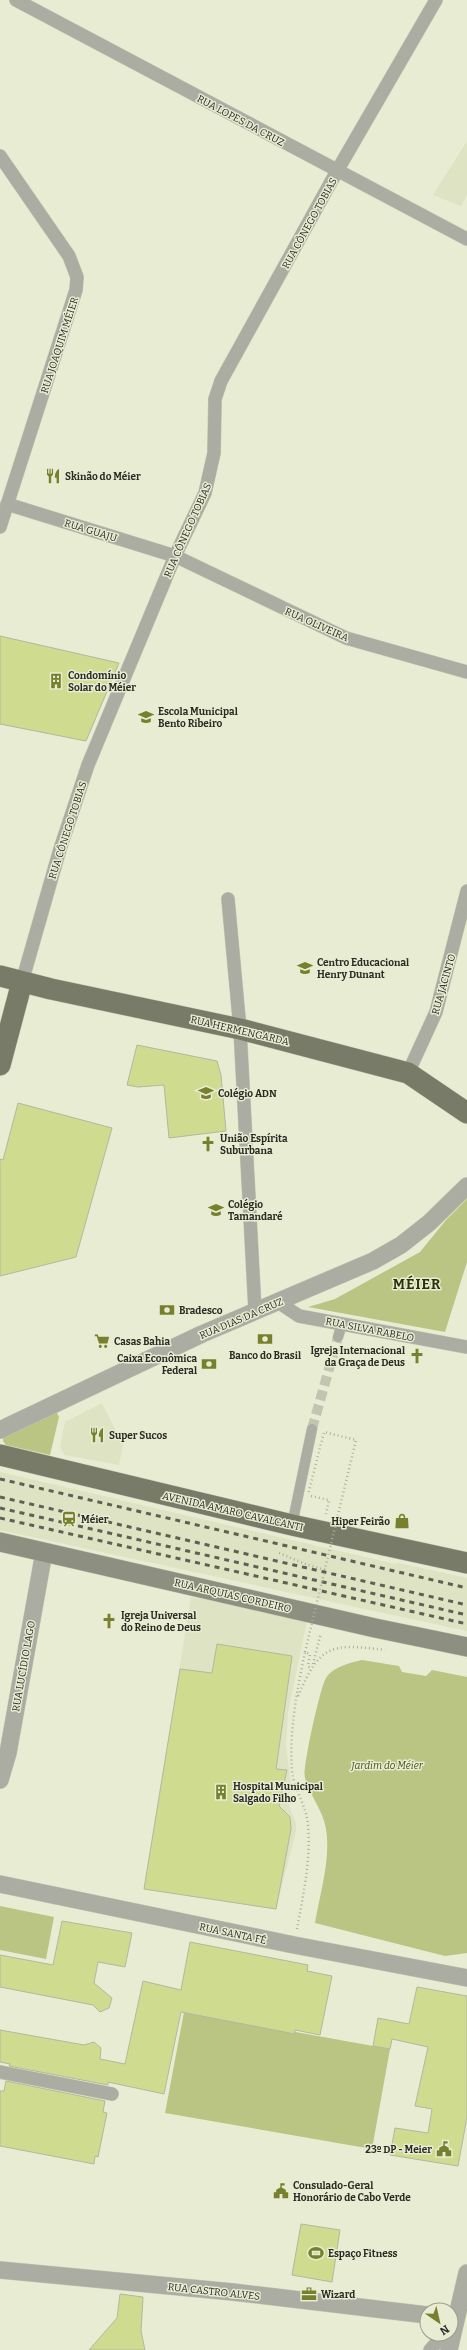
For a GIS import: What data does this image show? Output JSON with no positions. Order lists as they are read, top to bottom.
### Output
{
  "streets": {
    "main road": [
      "RUA CÔNEGO TOBIAS",
      "RUA HERMENGARDA",
      "AVENIDA AMARO CAVALCANTI",
      "RUA ARQUIAS CORDEIRO"
    ],
    "street": [
      "RUA LOPES DA CRUZ",
      "RUA JOAQUIM MÉIER",
      "RUA GUAJU",
      "RUA OLIVEIRA",
      "RUA JACINTO",
      "RUA DIAS DA CRUZ",
      "RUA SILVA RABELO",
      "RUA LUCÍDIO LAGO",
      "RUA SANTA FÉ",
      "RUA CASTRO ALVES"
    ]
  },
  "crossings": [
    ["RUA LOPES DA CRUZ", "RUA CÔNEGO TOBIAS"],
    ["RUA CÔNEGO TOBIAS", "RUA GUAJU"],
    ["RUA CÔNEGO TOBIAS", "RUA OLIVEIRA"],
    ["RUA CÔNEGO TOBIAS", "RUA HERMENGARDA"],
    ["RUA JOAQUIM MÉIER", "RUA GUAJU"],
    ["RUA GUAJU", "RUA OLIVEIRA"],
    ["RUA JACINTO", "RUA HERMENGARDA"],
    ["RUA DIAS DA CRUZ", "RUA SILVA RABELO"],
    ["RUA ARQUIAS CORDEIRO", "RUA LUCÍDIO LAGO"]
  ],
  "districts": ["MÉIER"],
  "parks": ["Jardim do Méier"],
  "places": {
    "restaurant": ["Skinão do Méier", "Super Sucos"],
    "building": ["Condomínio Solar do Méier", "Hospital Municipal Salgado Filho"],
    "school or university": [
      "Escola Municipal Bento Ribeiro",
      "Centro Educacional Henry Dunant",
      "Colégio ADN",
      "Colégio Tamandaré"
    ],
    "church": ["União Espírita Suburbana", "Igreja Internacional da Graça de Deus", "Igreja Universal do Reino de Deus"],
    "bank": ["Bradesco", "Banco do Brasil", "Caixa Econômica Federal"],
    "supermarket": ["Casas Bahia"],
    "station": ["Méier"],
    "shop": ["Hiper Feirão"],
    "public building": ["23º DP - Meier", "Consulado-Geral Honorário de Cabo Verde"],
    "sports": ["Espaço Fitness"],
    "office": ["Wizard"]
  },
  "north": "bottom right"
}
